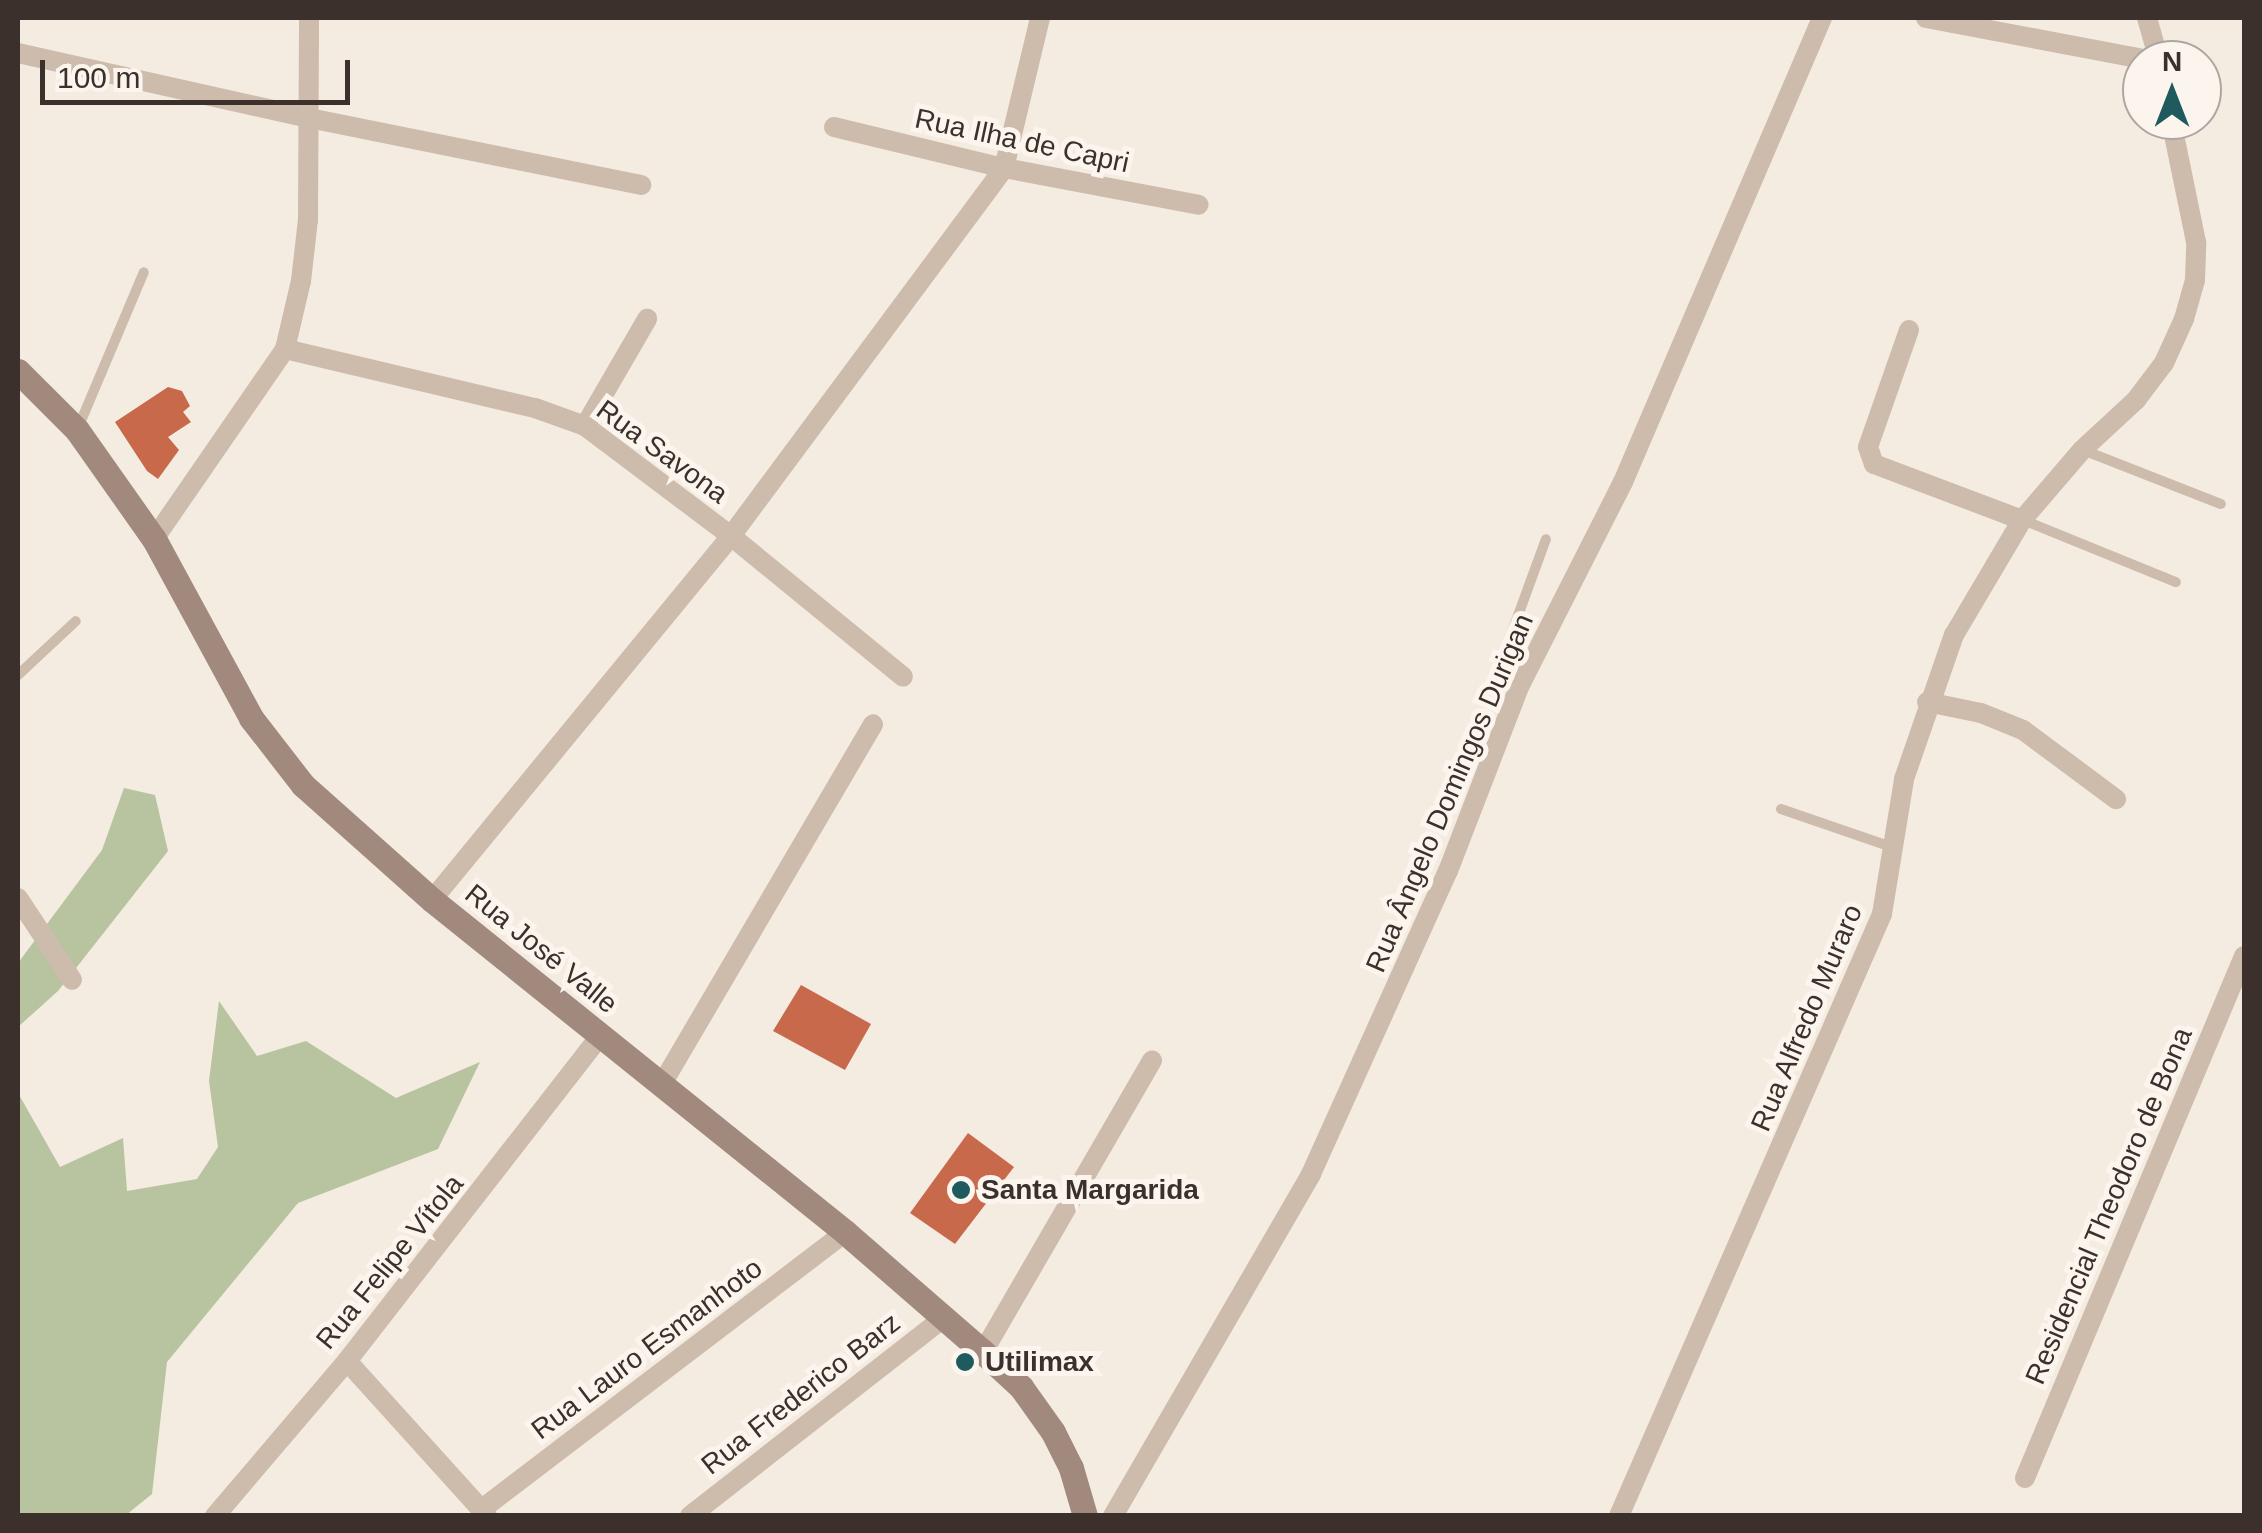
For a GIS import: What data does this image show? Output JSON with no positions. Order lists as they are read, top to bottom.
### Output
{
  "streets": {
    "street": [
      "Rua Ilha de Capri",
      "Rua Savona",
      "Rua Ângelo Domingos Durigan",
      "Rua José Valle",
      "Rua Alfredo Muraro",
      "Residencial Theodoro de Bona",
      "Rua Felipe Vítola",
      "Rua Lauro Esmanhoto",
      "Rua Frederico Barz"
    ]
  },
  "crossings": [
    ["Rua José Valle", "Rua Felipe Vítola"],
    ["Rua José Valle", "Rua Lauro Esmanhoto"],
    ["Rua José Valle", "Rua Frederico Barz"]
  ],
  "places": ["Santa Margarida", "Utilimax"],
  "scale_bar": "100 m",
  "north": "top"
}
